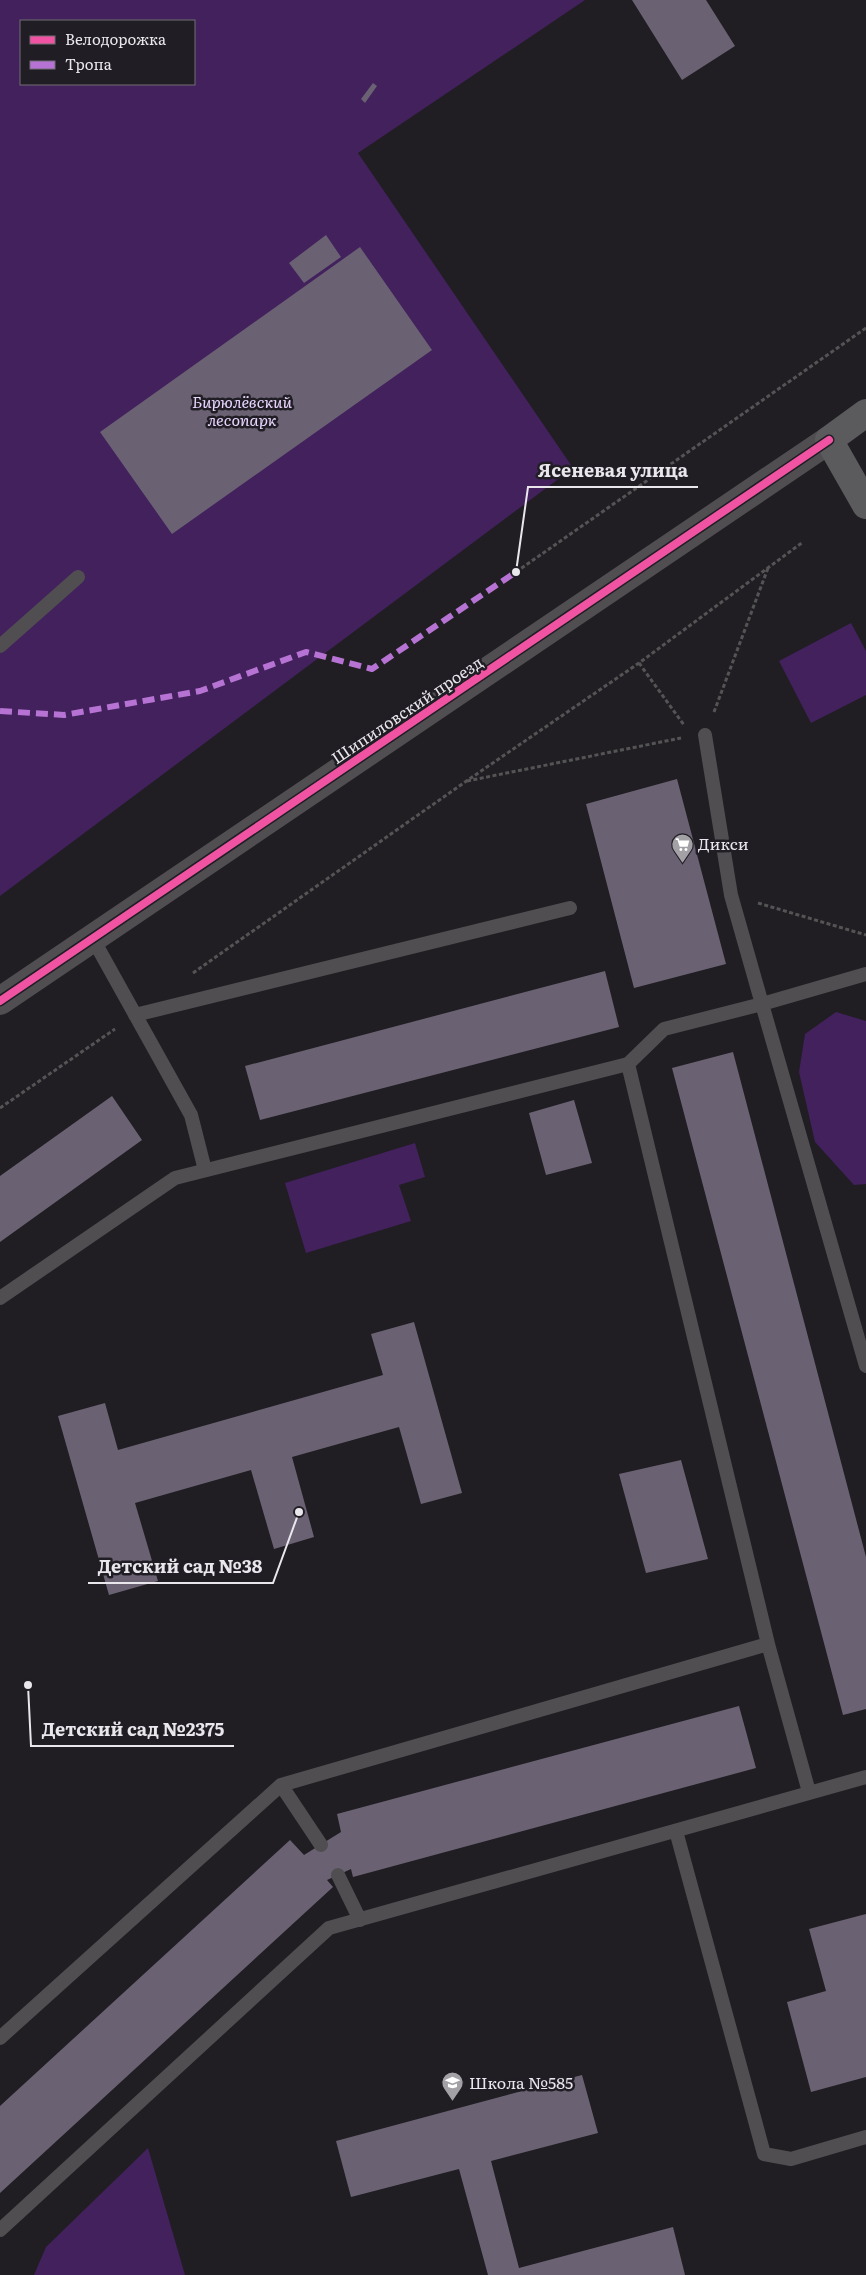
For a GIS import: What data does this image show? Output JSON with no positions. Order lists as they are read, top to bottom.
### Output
{
  "streets": {
    "main road": ["Шипиловский проезд"]
  },
  "parks": ["Бирюлёвский лесопарк"],
  "places": {
    "other": ["Ясеневая улица", "Детский сад №38", "Детский сад №2375"],
    "supermarket": ["Дикси"],
    "school or university": ["Школа №585"]
  },
  "legend": ["Велодорожка", "Тропа"]
}
